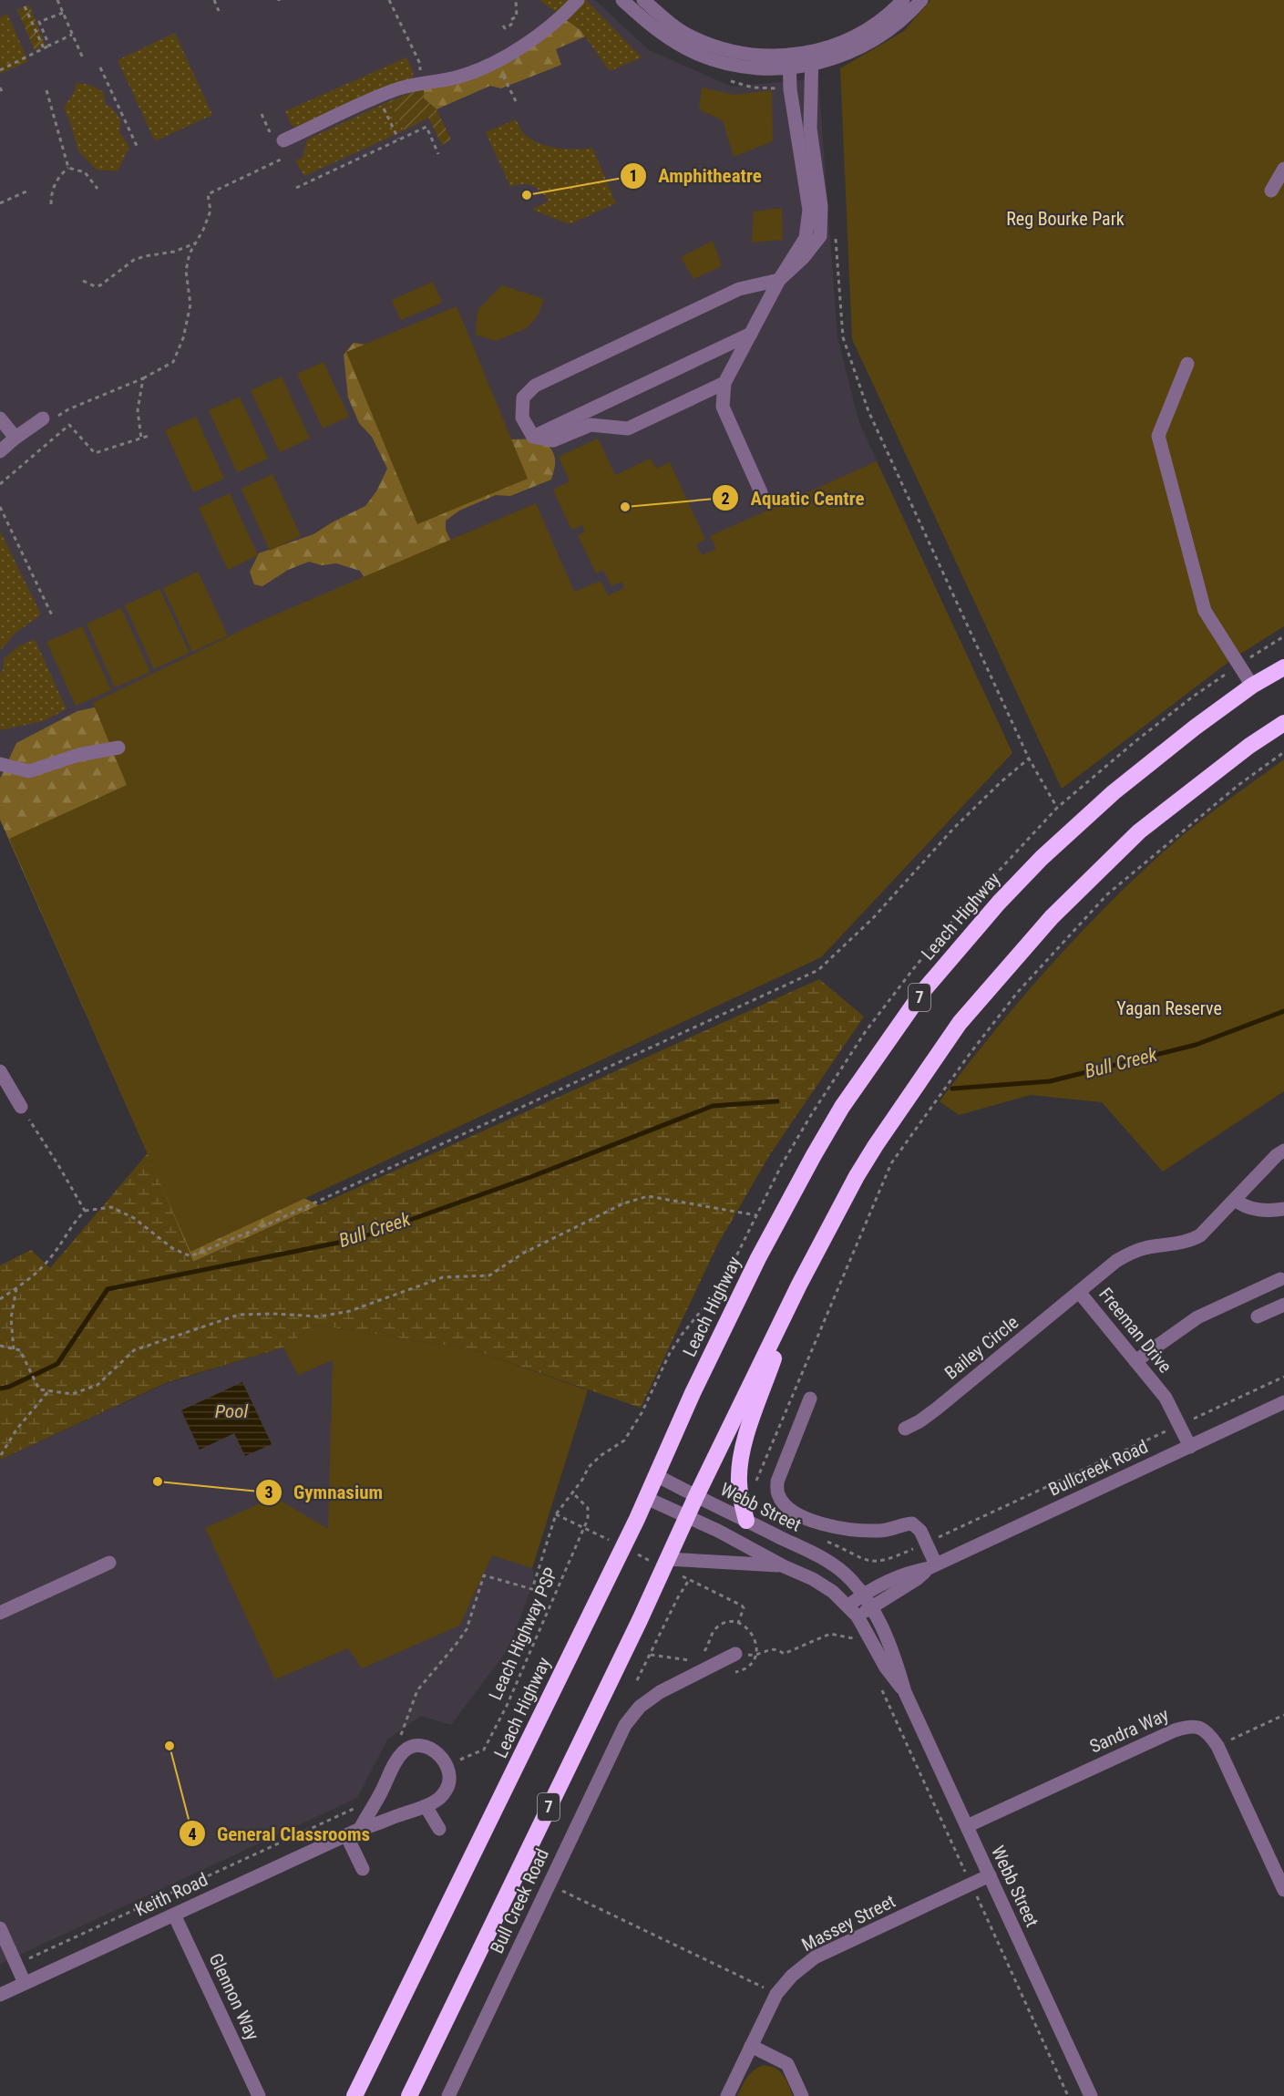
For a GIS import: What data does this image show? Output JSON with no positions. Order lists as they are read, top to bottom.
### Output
{
  "streets": {
    "highway": ["Leach Highway", "7"],
    "street": [
      "Freeman Drive",
      "Bailey Circle",
      "Bullcreek Road",
      "Webb Street",
      "Sandra Way",
      "Keith Road",
      "Bull Creek Road",
      "Massey Street",
      "Glennon Way"
    ],
    "path": ["Leach Highway PSP"]
  },
  "crossings": [
    ["Leach Highway", "Webb Street"],
    ["7", "Webb Street"],
    ["Freeman Drive", "Bailey Circle"],
    ["Freeman Drive", "Bullcreek Road"],
    ["Bullcreek Road", "Webb Street"],
    ["Webb Street", "Sandra Way"],
    ["Webb Street", "Massey Street"],
    ["Leach Highway PSP", "Keith Road"],
    ["Keith Road", "Glennon Way"]
  ],
  "water": ["Bull Creek", "Pool"],
  "parks": ["Reg Bourke Park", "Yagan Reserve"],
  "places": [
    "Amphitheatre",
    "Aquatic Centre",
    "Gymnasium",
    "General Classrooms"
  ]
}
